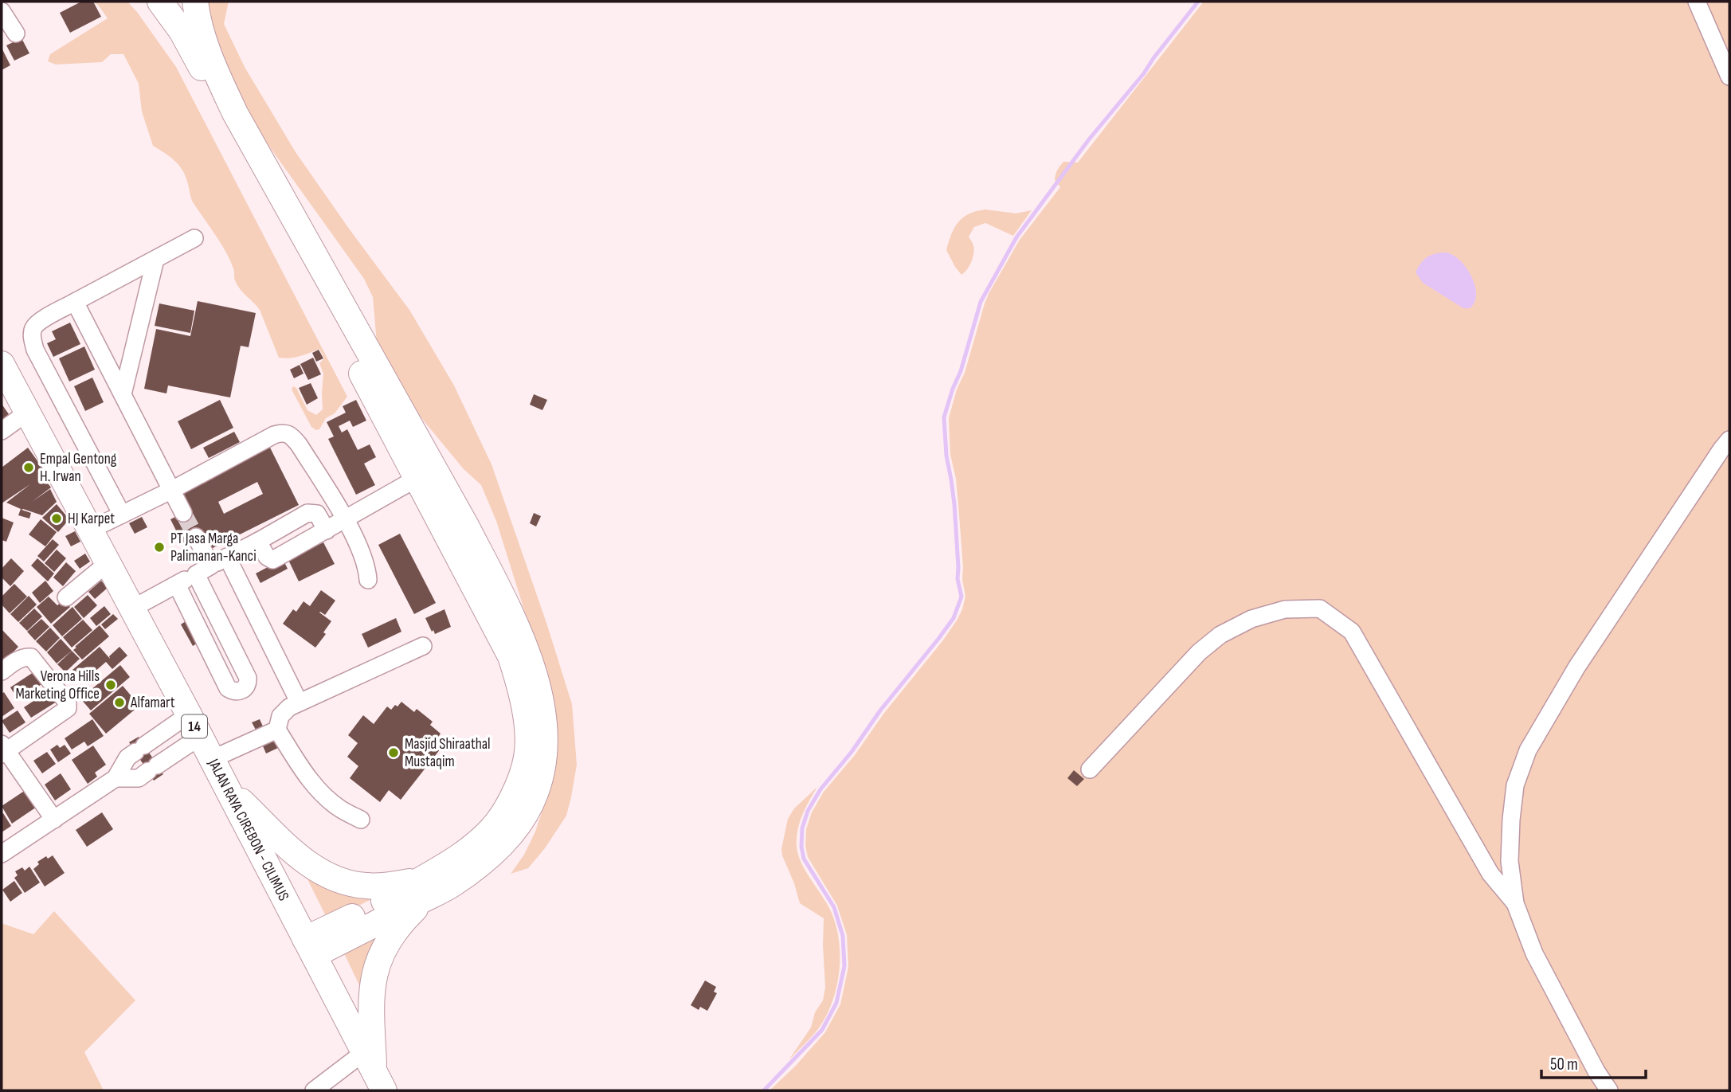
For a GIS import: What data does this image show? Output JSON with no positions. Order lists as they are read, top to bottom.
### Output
{
  "streets": {
    "highway": ["14", "JALAN RAYA CIREBON - CILIMUS"]
  },
  "places": [
    "Empal Gentong H. Irwan",
    "HJ Karpet",
    "PT Jasa Marga Palimanan-Kanci",
    "Verona Hills Marketing Office",
    "Alfamart",
    "Masjid Shiraathal Mustaqim"
  ],
  "scale_bar": "50 m"
}
